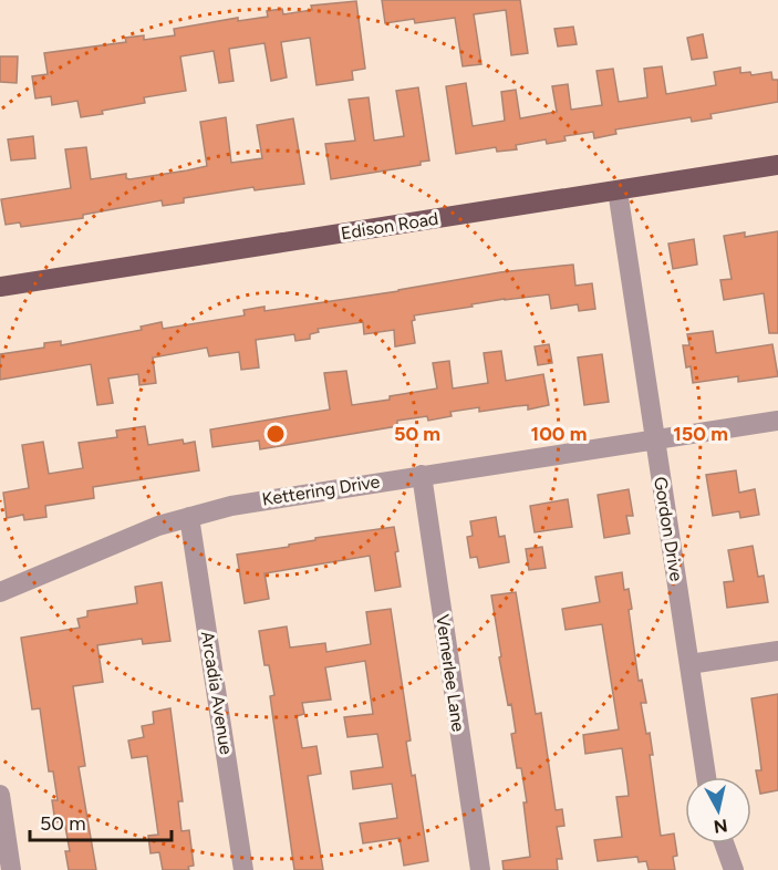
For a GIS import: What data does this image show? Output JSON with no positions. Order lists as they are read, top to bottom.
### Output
{
  "streets": {
    "main road": ["Edison Road"],
    "street": [
      "Kettering Drive",
      "Gordon Drive",
      "Vernerlee Lane",
      "Arcadia Avenue"
    ]
  },
  "crossings": [
    ["Edison Road", "Gordon Drive"],
    ["Kettering Drive", "Gordon Drive"],
    ["Kettering Drive", "Vernerlee Lane"],
    ["Kettering Drive", "Arcadia Avenue"]
  ],
  "scale_bar": "50 m",
  "north": "bottom",
  "rings": ["50 m", "100 m", "150 m"]
}
